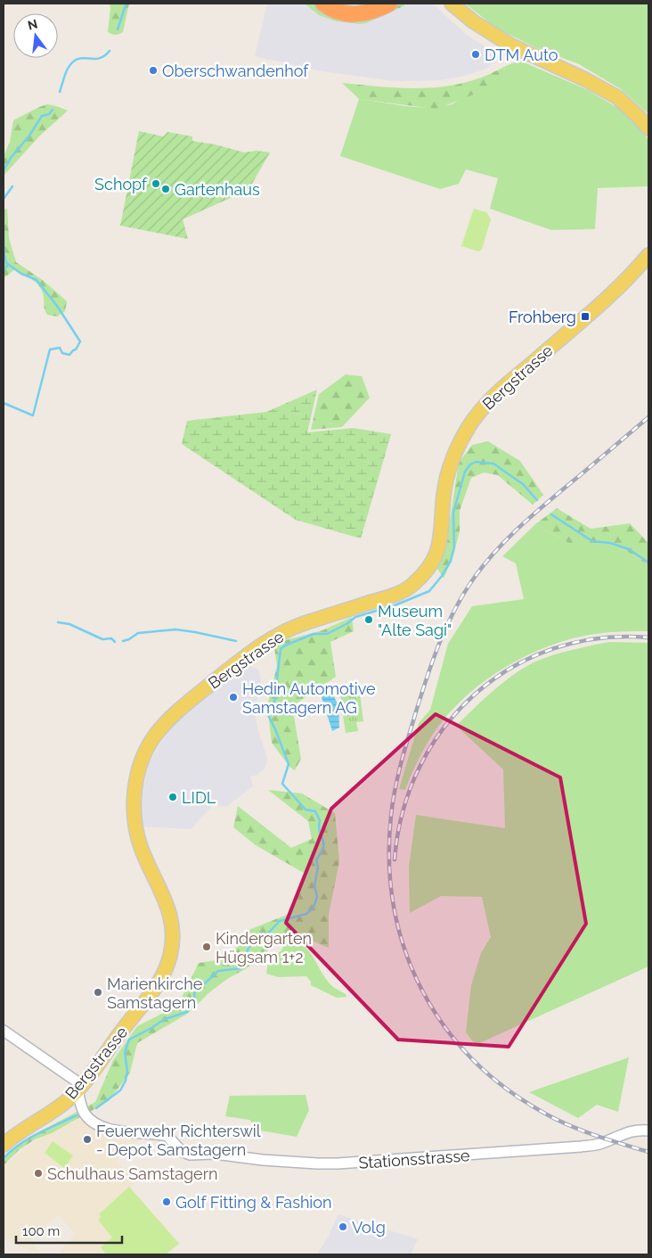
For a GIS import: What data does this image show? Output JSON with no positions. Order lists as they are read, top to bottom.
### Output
{
  "streets": {
    "main road": ["Bergstrasse"],
    "street": ["Stationsstrasse"]
  },
  "crossings": [
    ["Bergstrasse", "Stationsstrasse"]
  ],
  "places": {
    "other": [
      "DTM Auto",
      "Oberschwandenhof",
      "Schopf",
      "Gartenhaus",
      "Museum \"Alte Sagi\"",
      "Hedin Automotive Samstagern AG",
      "LIDL",
      "Kindergarten Hügsam 1+2",
      "Marienkirche Samstagern",
      "Feuerwehr Richterswil - Depot Samstagern",
      "Schulhaus Samstagern",
      "Golf Fitting & Fashion",
      "Volg"
    ],
    "transit": ["Frohberg"]
  },
  "scale_bar": "100 m",
  "north": "top"
}
